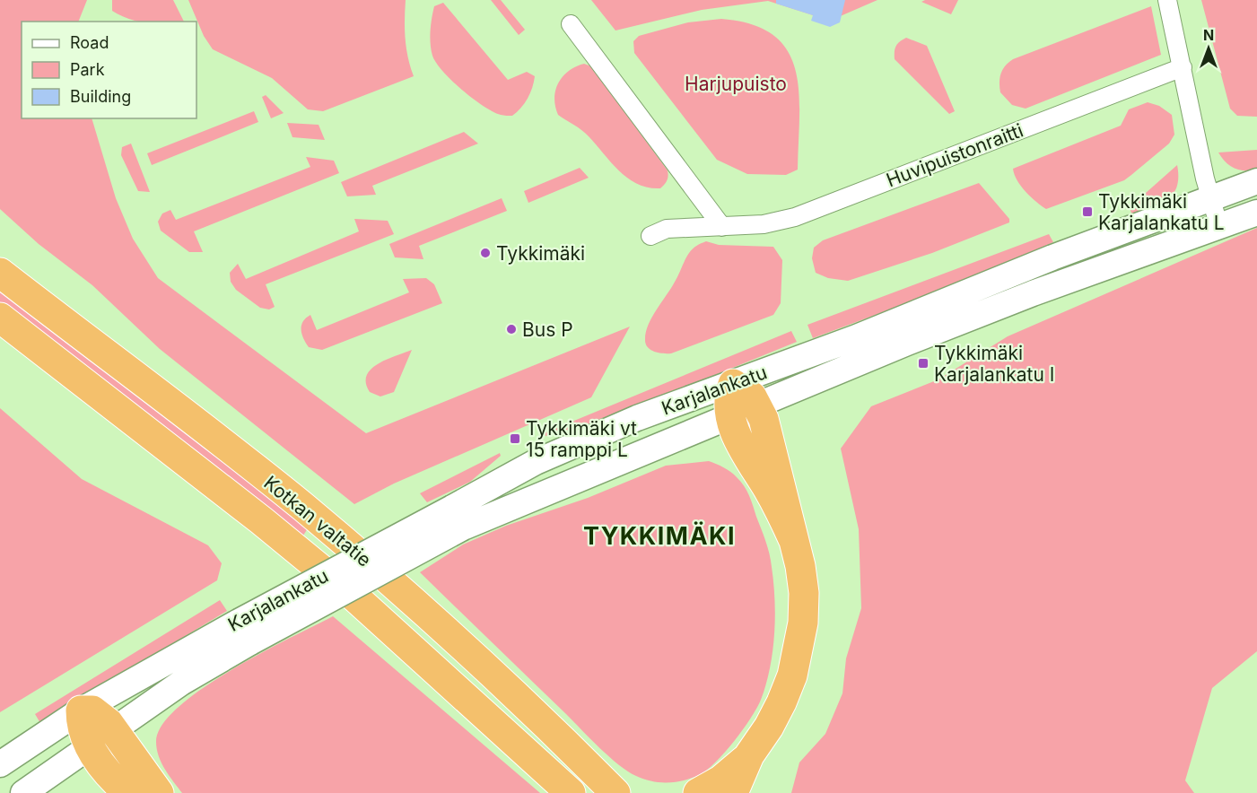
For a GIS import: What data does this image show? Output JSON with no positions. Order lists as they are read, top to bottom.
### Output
{
  "streets": {
    "highway": ["Kotkan valtatie"],
    "main road": ["Karjalankatu"],
    "street": ["Huvipuistonraitti"]
  },
  "districts": ["TYKKIMÄKI"],
  "parks": ["Harjupuisto"],
  "places": {
    "transit": ["Tykkimäki Karjalankatu L", "Tykkimäki Karjalankatu I", "Tykkimäki vt 15 ramppi L"],
    "other": ["Tykkimäki", "Bus P"]
  },
  "legend": ["Road", "Park", "Building"],
  "north": "top"
}
